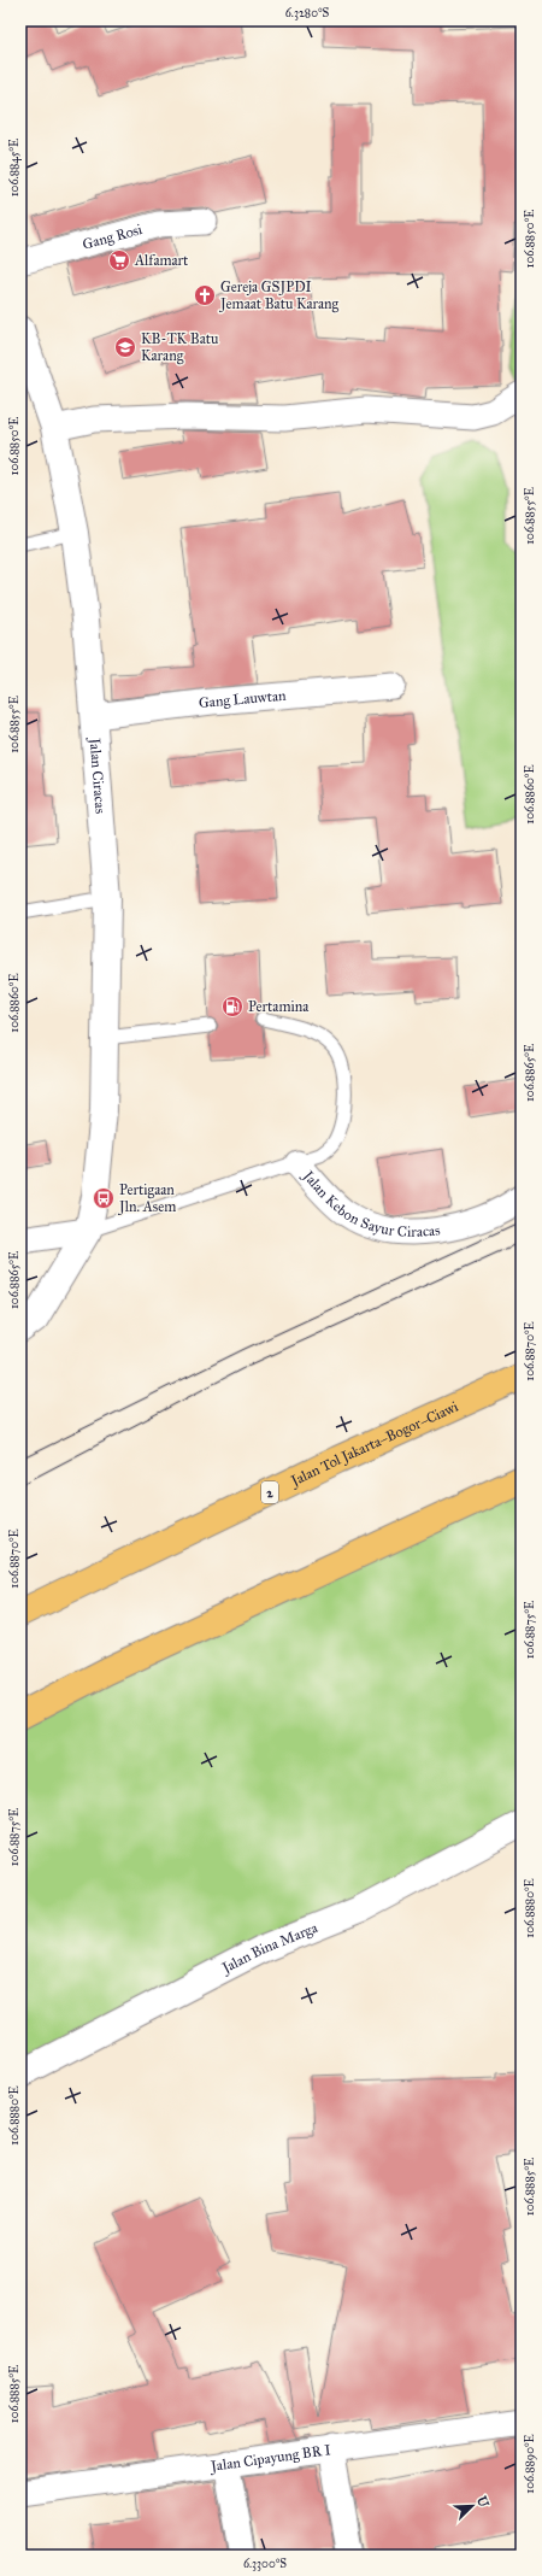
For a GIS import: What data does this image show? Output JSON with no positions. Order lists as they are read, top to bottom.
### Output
{
  "streets": {
    "highway": ["Jalan Tol Jakarta–Bogor–Ciawi", "2"],
    "street": [
      "Gang Rosi",
      "Gang Lauwtan",
      "Jalan Ciracas",
      "Jalan Kebon Sayur Ciracas",
      "Jalan Bina Marga",
      "Jalan Cipayung BR I"
    ]
  },
  "crossings": [
    ["Gang Lauwtan", "Jalan Ciracas"],
    ["Jalan Ciracas", "Jalan Kebon Sayur Ciracas"]
  ],
  "places": {
    "supermarket": ["Alfamart"],
    "church": ["Gereja GSJPDI Jemaat Batu Karang"],
    "school or university": ["KB-TK Batu Karang"],
    "fuel station": ["Pertamina"],
    "bus stop": ["Pertigaan Jln. Asem"]
  },
  "north": "top right",
  "coordinates": [
    "6.3280°S",
    "106.8845°E",
    "106.8850°E",
    "106.8855°E",
    "106.8860°E",
    "106.8865°E",
    "106.8870°E",
    "106.8875°E",
    "106.8880°E",
    "106.8885°E",
    "106.8890°E",
    "6.3300°S"
  ]
}
